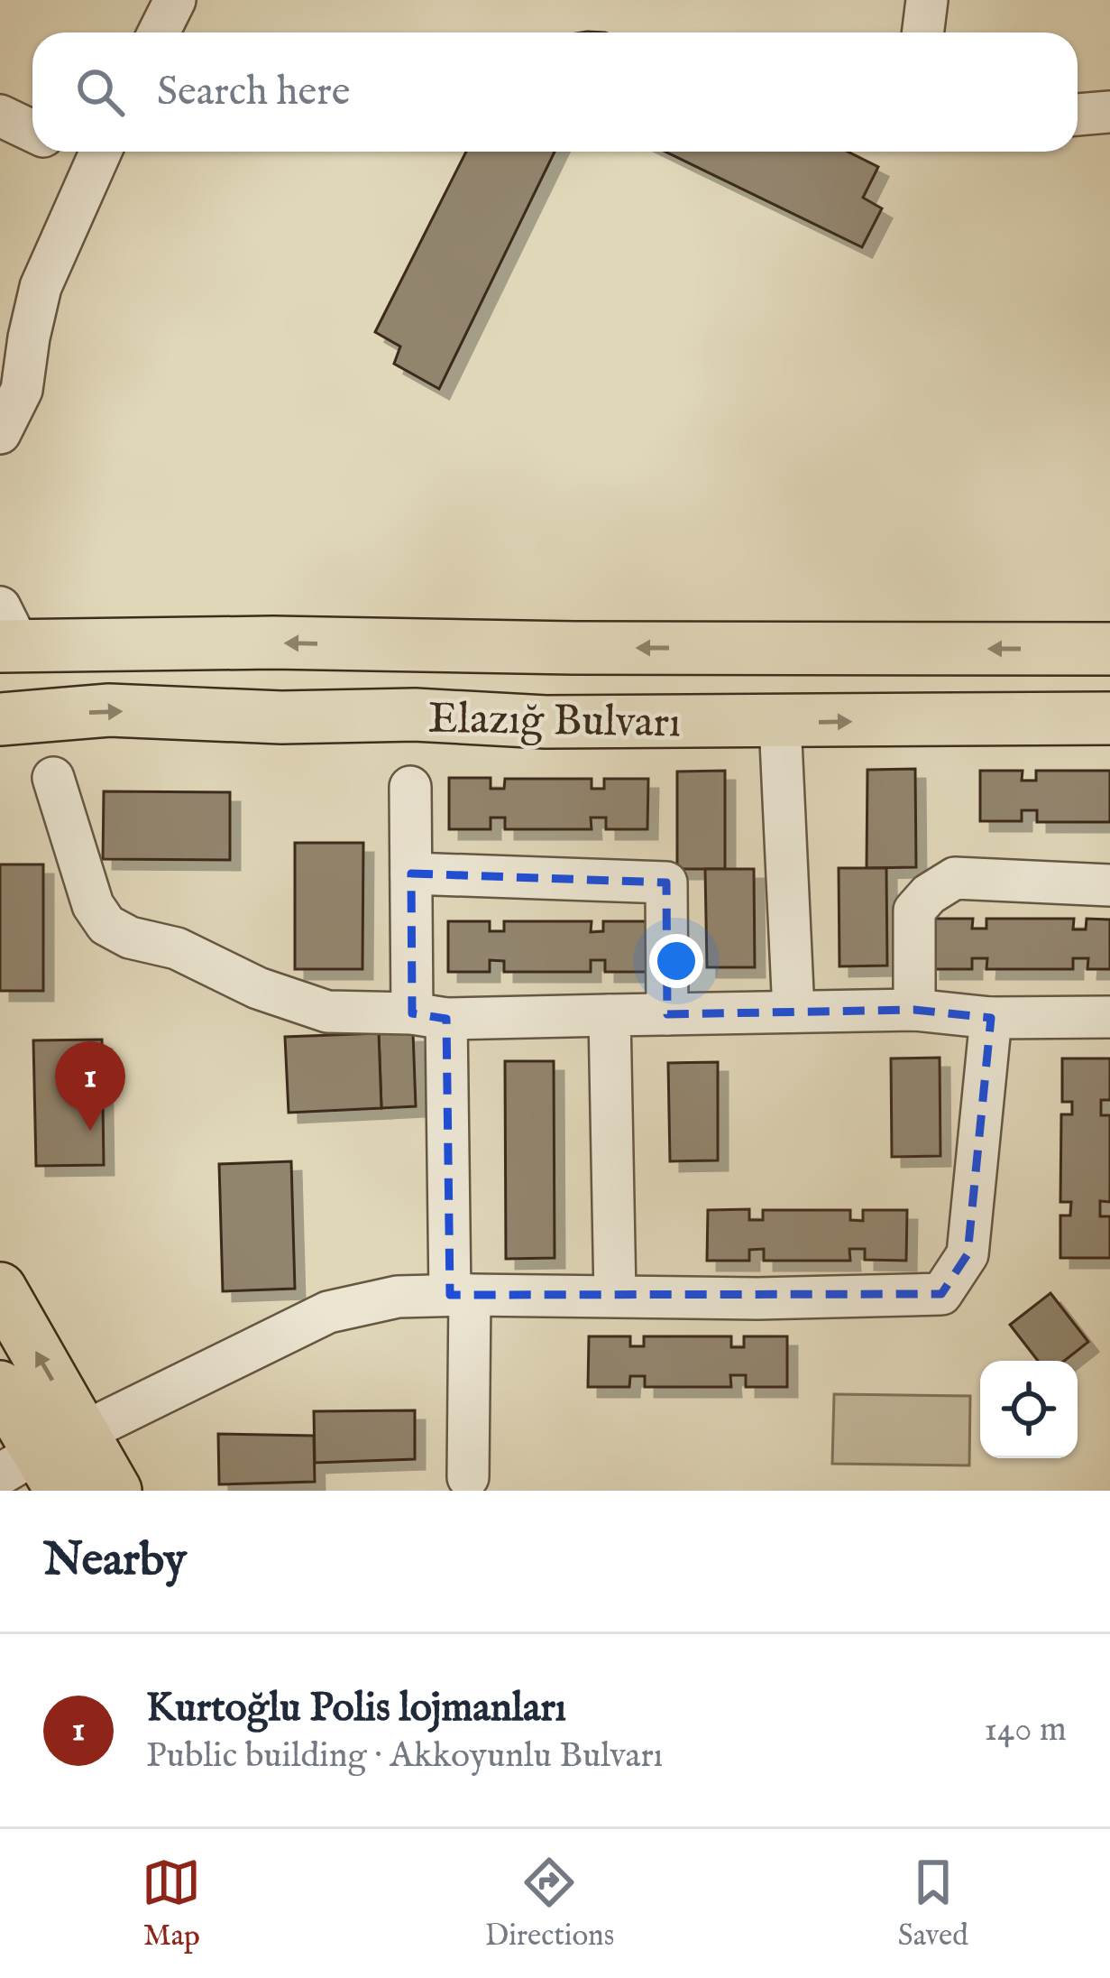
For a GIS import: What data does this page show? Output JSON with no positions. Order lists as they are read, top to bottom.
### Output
{
  "streets": {
    "main road": ["Elazığ Bulvarı"]
  },
  "page": {
    "search": "Search here",
    "pins": "1",
    "heading": "Nearby",
    "list": [
      {
        "mark": "1",
        "name": "Kurtoğlu Polis lojmanları",
        "note": "Public building · Akkoyunlu Bulvarı",
        "value": "140 m"
      }
    ],
    "nav": ["Map", "Directions", "Saved"]
  }
}
